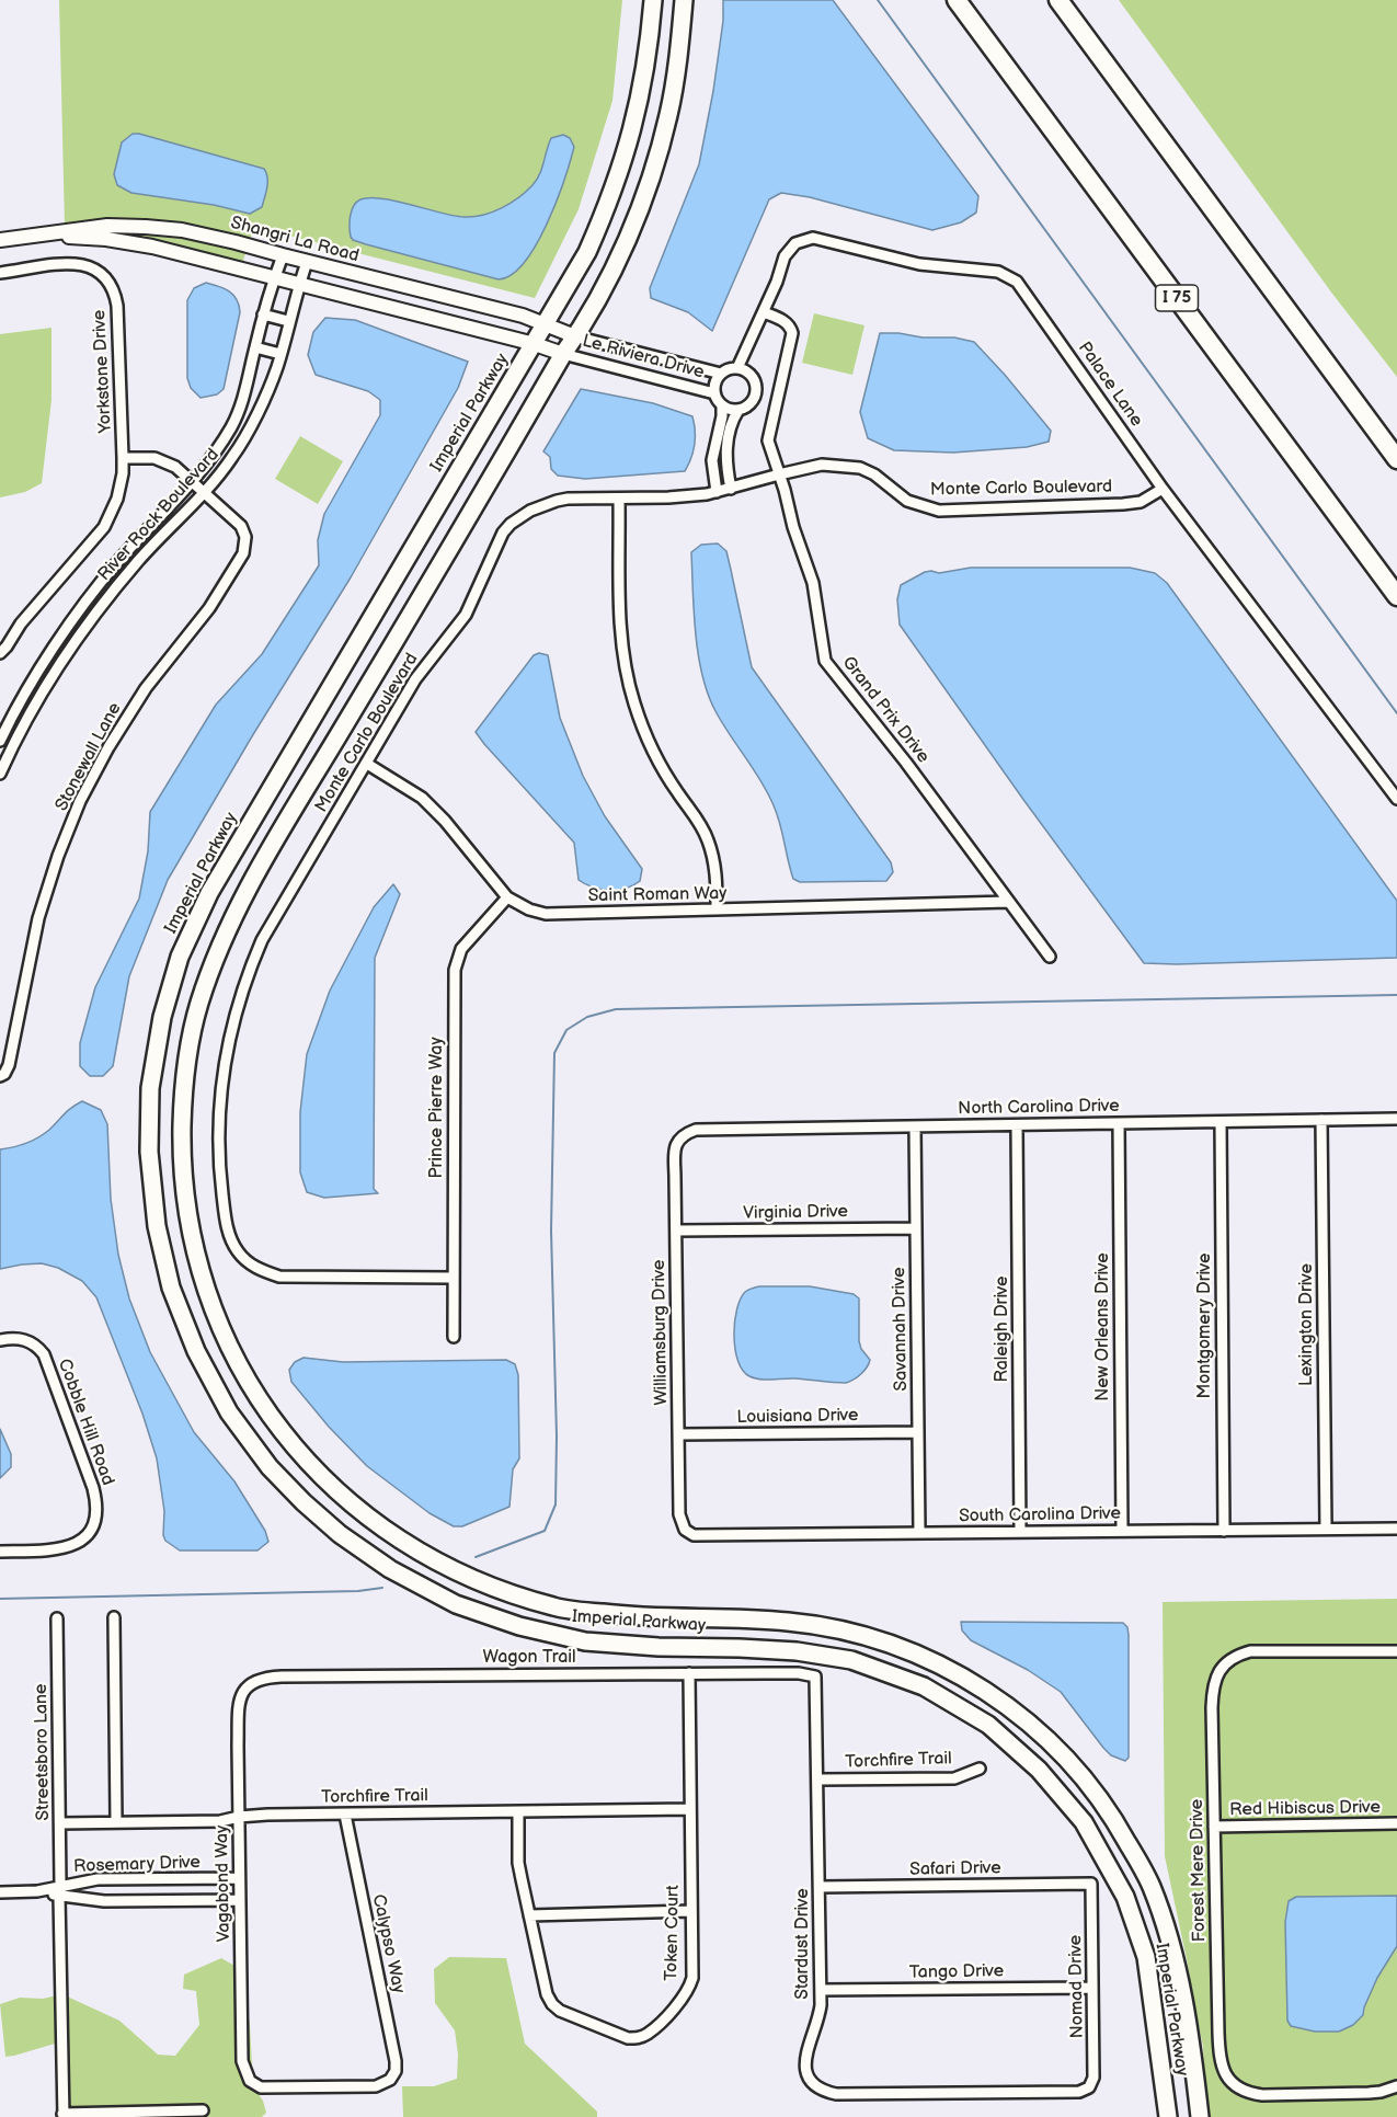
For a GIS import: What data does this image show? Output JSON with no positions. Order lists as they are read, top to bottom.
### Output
{
  "streets": {
    "highway": ["I 75"],
    "main road": ["Imperial Parkway"],
    "street": [
      "Shangri La Road",
      "Le Riviera Drive",
      "Yorkstone Drive",
      "Palace Lane",
      "Monte Carlo Boulevard",
      "River Rock Boulevard",
      "Grand Prix Drive",
      "Stonewall Lane",
      "Saint Roman Way",
      "Prince Pierre Way",
      "North Carolina Drive",
      "Virginia Drive",
      "Lexington Drive",
      "Montgomery Drive",
      "New Orleans Drive",
      "Savannah Drive",
      "Raleigh Drive",
      "Williamsburg Drive",
      "Louisiana Drive",
      "Cobble Hill Road",
      "South Carolina Drive",
      "Wagon Trail",
      "Streetsboro Lane",
      "Torchfire Trail",
      "Red Hibiscus Drive",
      "Rosemary Drive",
      "Safari Drive",
      "Forest Mere Drive",
      "Vagabond Way",
      "Token Court",
      "Calypso Way",
      "Stardust Drive",
      "Tango Drive",
      "Nomad Drive"
    ]
  },
  "crossings": [
    ["Shangri La Road", "Le Riviera Drive"],
    ["Shangri La Road", "Imperial Parkway"],
    ["Shangri La Road", "River Rock Boulevard"],
    ["Le Riviera Drive", "Palace Lane"],
    ["Le Riviera Drive", "Imperial Parkway"],
    ["Yorkstone Drive", "River Rock Boulevard"],
    ["Yorkstone Drive", "Stonewall Lane"],
    ["Palace Lane", "Monte Carlo Boulevard"],
    ["Palace Lane", "Grand Prix Drive"],
    ["Monte Carlo Boulevard", "Grand Prix Drive"],
    ["Monte Carlo Boulevard", "Saint Roman Way"],
    ["Monte Carlo Boulevard", "Prince Pierre Way"],
    ["River Rock Boulevard", "Stonewall Lane"],
    ["Grand Prix Drive", "Saint Roman Way"],
    ["Saint Roman Way", "Prince Pierre Way"],
    ["North Carolina Drive", "Lexington Drive"],
    ["North Carolina Drive", "Montgomery Drive"],
    ["North Carolina Drive", "New Orleans Drive"],
    ["North Carolina Drive", "Savannah Drive"],
    ["North Carolina Drive", "Raleigh Drive"],
    ["North Carolina Drive", "Williamsburg Drive"],
    ["Virginia Drive", "Savannah Drive"],
    ["Virginia Drive", "Williamsburg Drive"],
    ["Lexington Drive", "South Carolina Drive"],
    ["Montgomery Drive", "South Carolina Drive"],
    ["New Orleans Drive", "South Carolina Drive"],
    ["Savannah Drive", "Louisiana Drive"],
    ["Savannah Drive", "South Carolina Drive"],
    ["Raleigh Drive", "South Carolina Drive"],
    ["Williamsburg Drive", "Louisiana Drive"],
    ["Williamsburg Drive", "South Carolina Drive"],
    ["Wagon Trail", "Vagabond Way"],
    ["Wagon Trail", "Token Court"],
    ["Wagon Trail", "Stardust Drive"],
    ["Streetsboro Lane", "Torchfire Trail"],
    ["Streetsboro Lane", "Rosemary Drive"],
    ["Torchfire Trail", "Vagabond Way"],
    ["Torchfire Trail", "Token Court"],
    ["Torchfire Trail", "Calypso Way"],
    ["Torchfire Trail", "Stardust Drive"],
    ["Red Hibiscus Drive", "Forest Mere Drive"],
    ["Rosemary Drive", "Vagabond Way"],
    ["Safari Drive", "Stardust Drive"],
    ["Safari Drive", "Nomad Drive"],
    ["Vagabond Way", "Calypso Way"],
    ["Stardust Drive", "Tango Drive"],
    ["Stardust Drive", "Nomad Drive"],
    ["Tango Drive", "Nomad Drive"]
  ]
}
